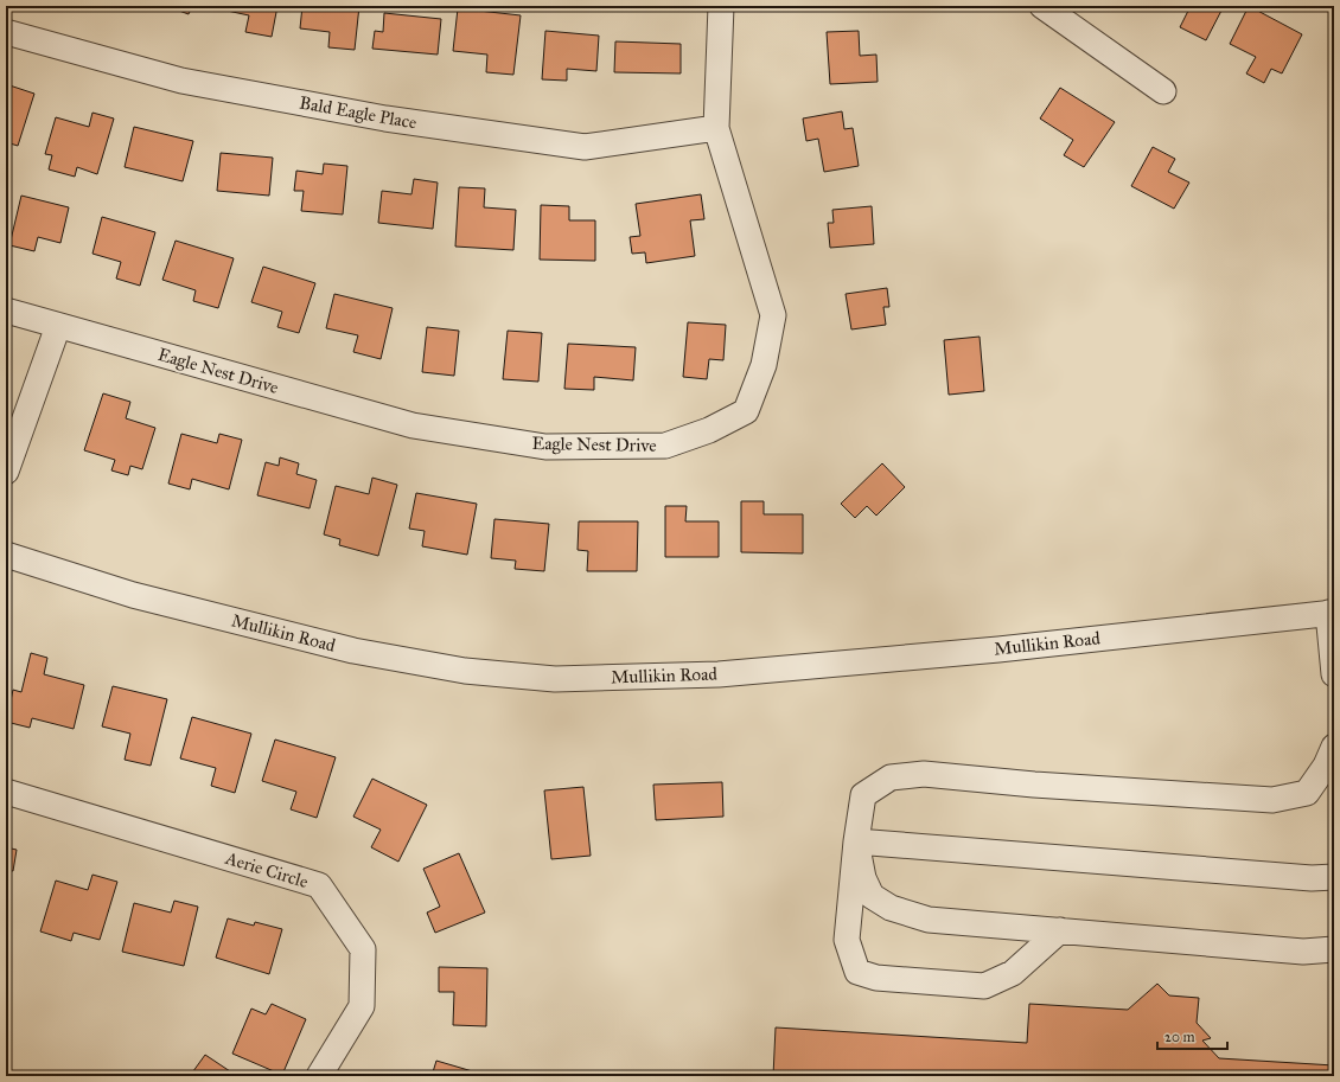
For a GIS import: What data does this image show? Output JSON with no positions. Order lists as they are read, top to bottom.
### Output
{
  "streets": {
    "street": [
      "Bald Eagle Place",
      "Eagle Nest Drive",
      "Mullikin Road",
      "Aerie Circle"
    ]
  },
  "crossings": [
    ["Bald Eagle Place", "Eagle Nest Drive"]
  ],
  "scale_bar": "20 m"
}
